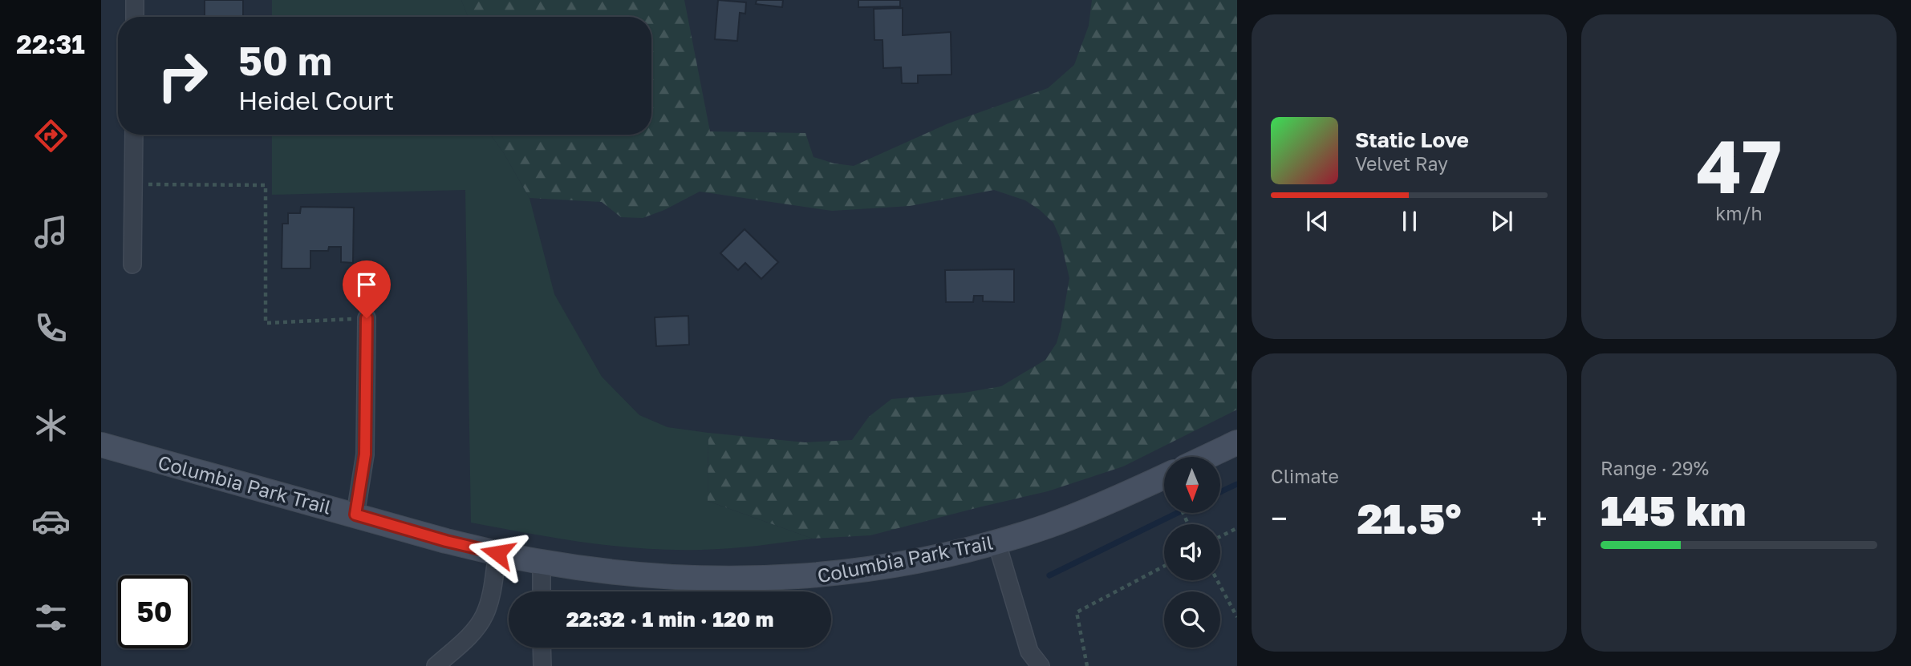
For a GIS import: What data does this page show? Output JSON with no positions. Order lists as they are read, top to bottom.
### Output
{
  "streets": {
    "main road": ["Columbia Park Trail"]
  },
  "north": "bottom",
  "page": {
    "tabs": "22:31",
    "tile": [
      ["47", "km/h"],
      "Climate",
      ["Range · 29%", "145 km"]
    ],
    "turn": ["50 m", "Heidel Court"],
    "song": ["Static Love", "Velvet Ray"],
    "heat": ["−", "21.5°", "+"],
    "limit": "50",
    "trip": "22:32 · 1 min · 120 m"
  }
}
